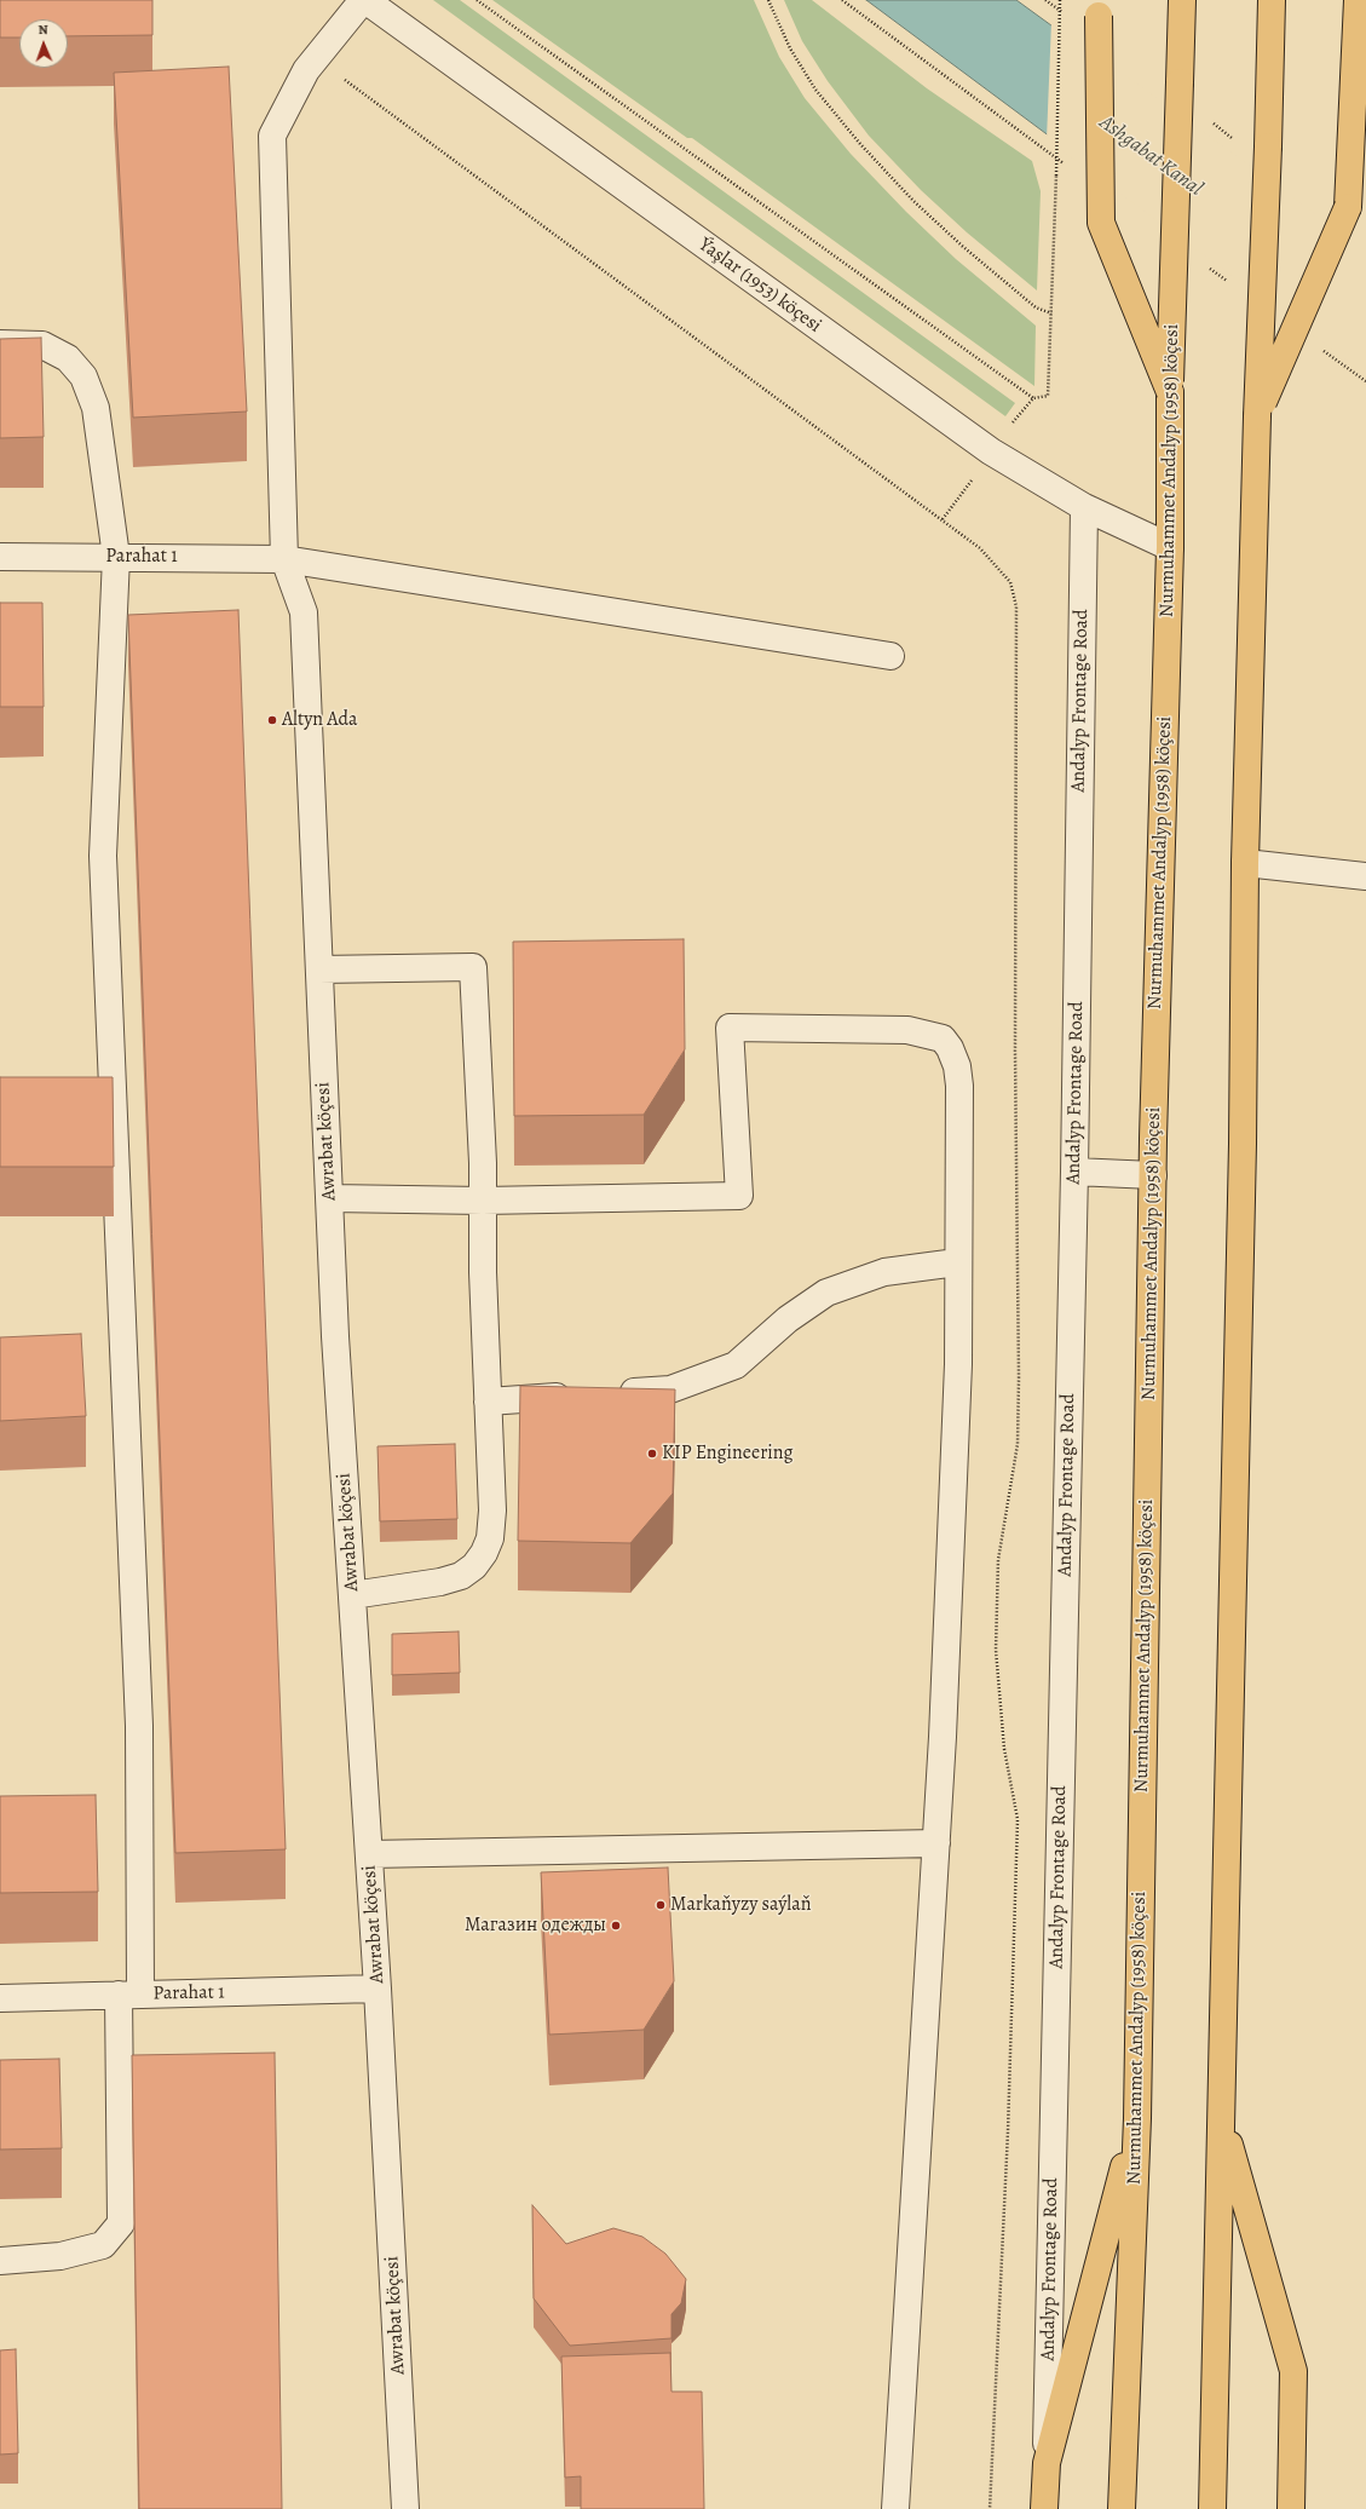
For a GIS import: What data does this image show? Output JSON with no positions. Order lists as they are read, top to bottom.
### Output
{
  "streets": {
    "main road": ["Nurmuhammet Andalyp (1958) köçesi"],
    "street": [
      "Ýaşlar (1953) köçesi",
      "Parahat 1",
      "Andalyp Frontage Road",
      "Awrabat köçesi"
    ]
  },
  "crossings": [
    ["Ýaşlar (1953) köçesi", "Nurmuhammet Andalyp (1958) köçesi"],
    ["Ýaşlar (1953) köçesi", "Andalyp Frontage Road"],
    ["Ýaşlar (1953) köçesi", "Awrabat köçesi"],
    ["Parahat 1", "Awrabat köçesi"]
  ],
  "water": ["Ashgabat Kanal"],
  "places": [
    "Altyn Ada",
    "KIP Engineering",
    "Markaňyzy saýlaň",
    "Магазин одежды"
  ],
  "north": "top"
}
